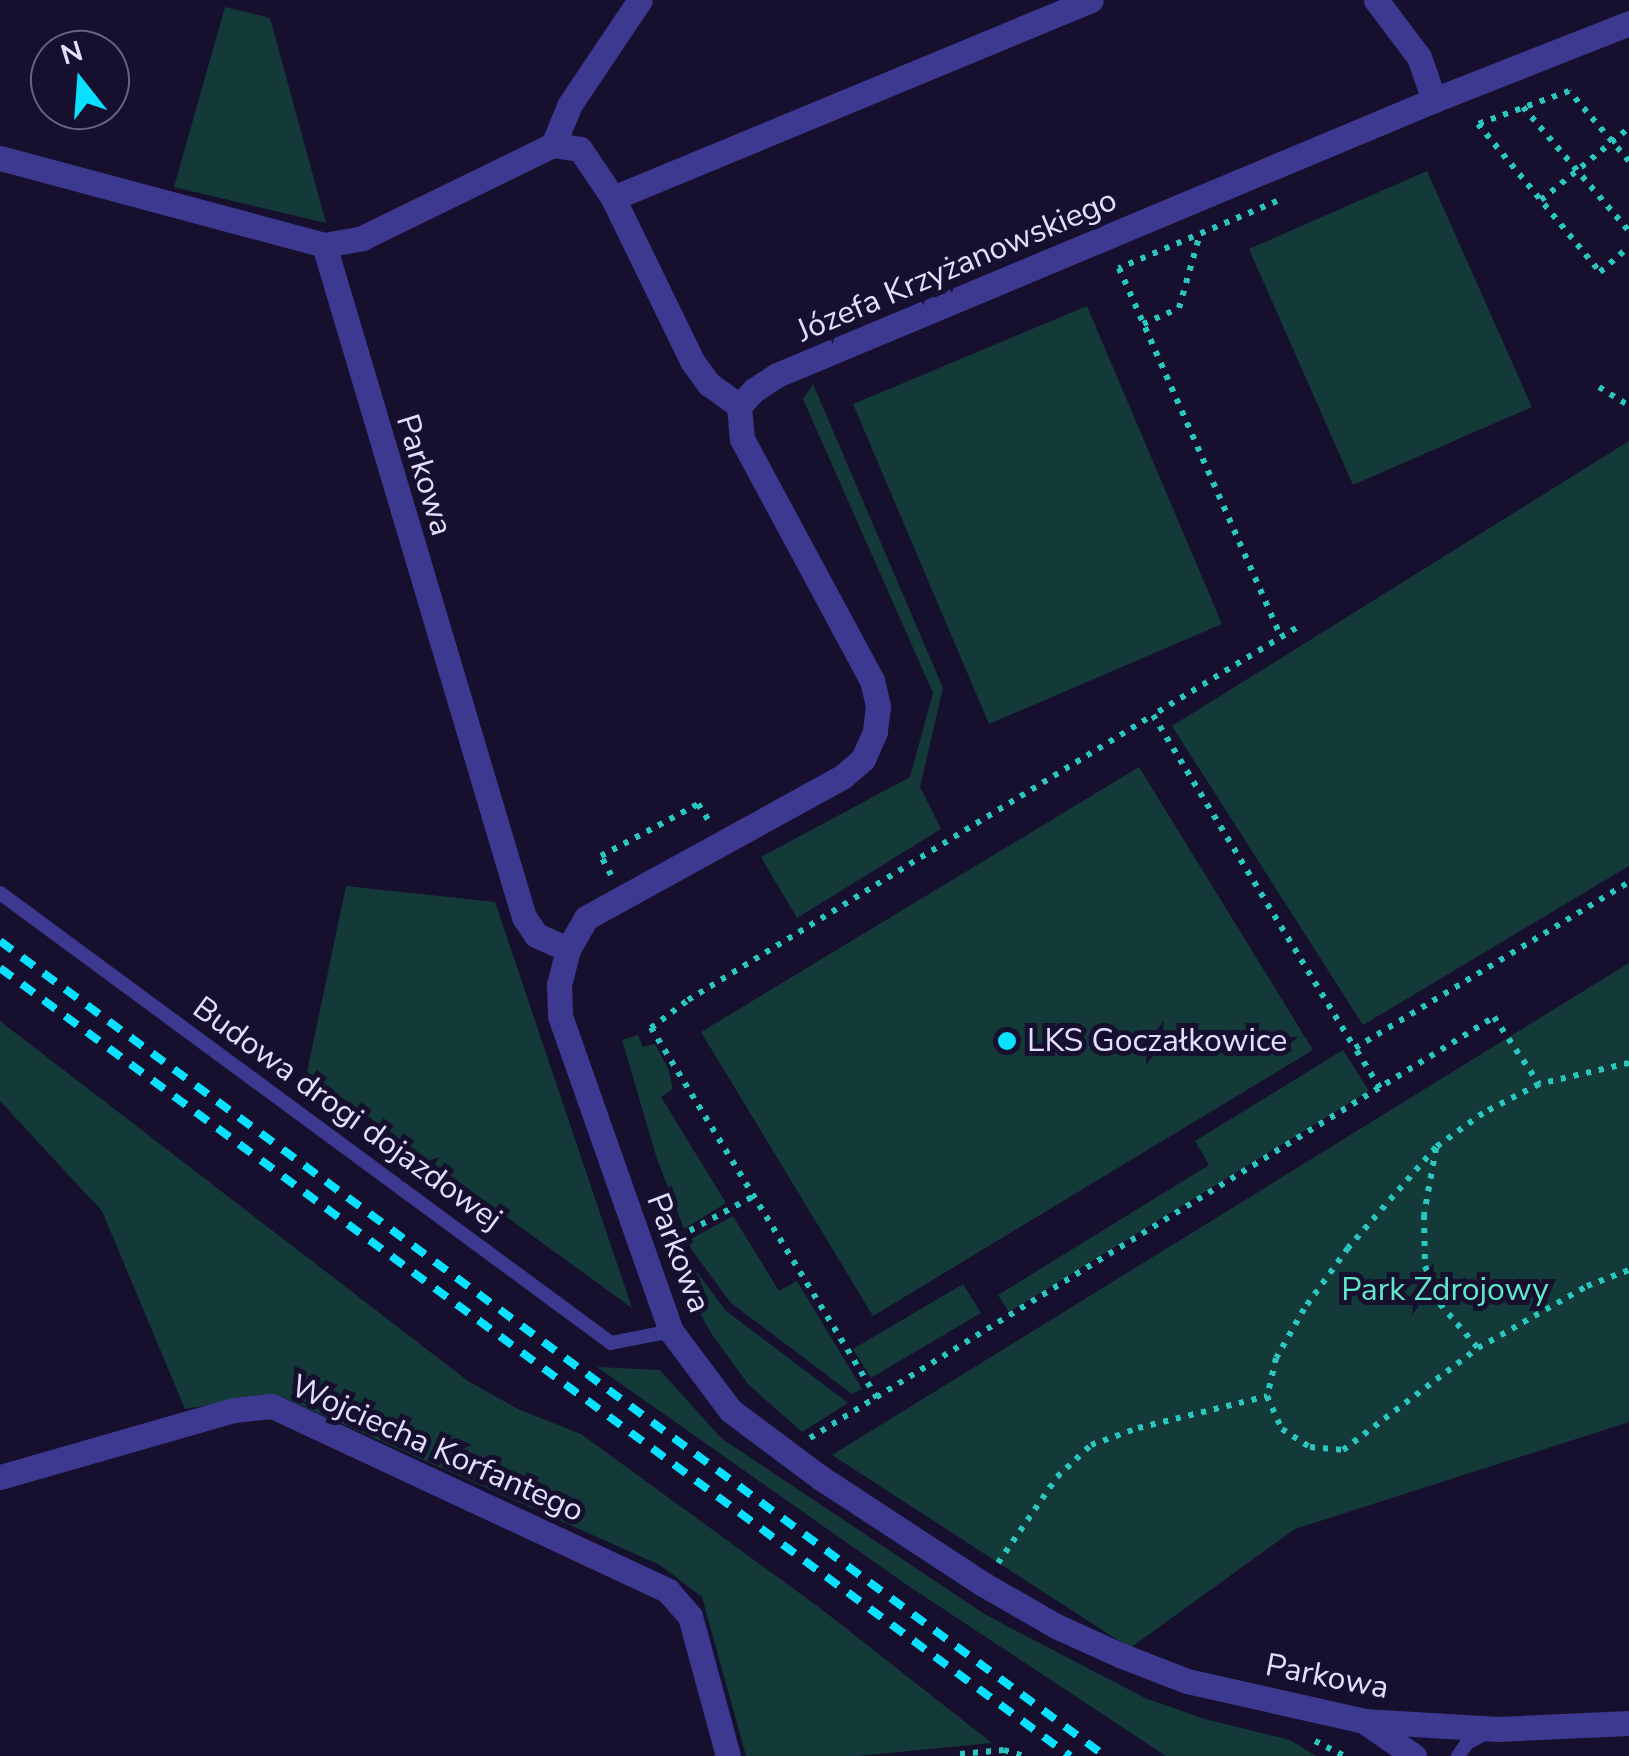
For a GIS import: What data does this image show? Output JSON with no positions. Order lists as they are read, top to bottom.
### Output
{
  "streets": {
    "street": ["Józefa Krzyżanowskiego", "Parkowa", "Wojciecha Korfantego"],
    "lane": ["Budowa drogi dojazdowej"]
  },
  "crossings": [
    ["Parkowa", "Budowa drogi dojazdowej"]
  ],
  "parks": ["Park Zdrojowy"],
  "places": ["LKS Goczałkowice"],
  "north": "top"
}
